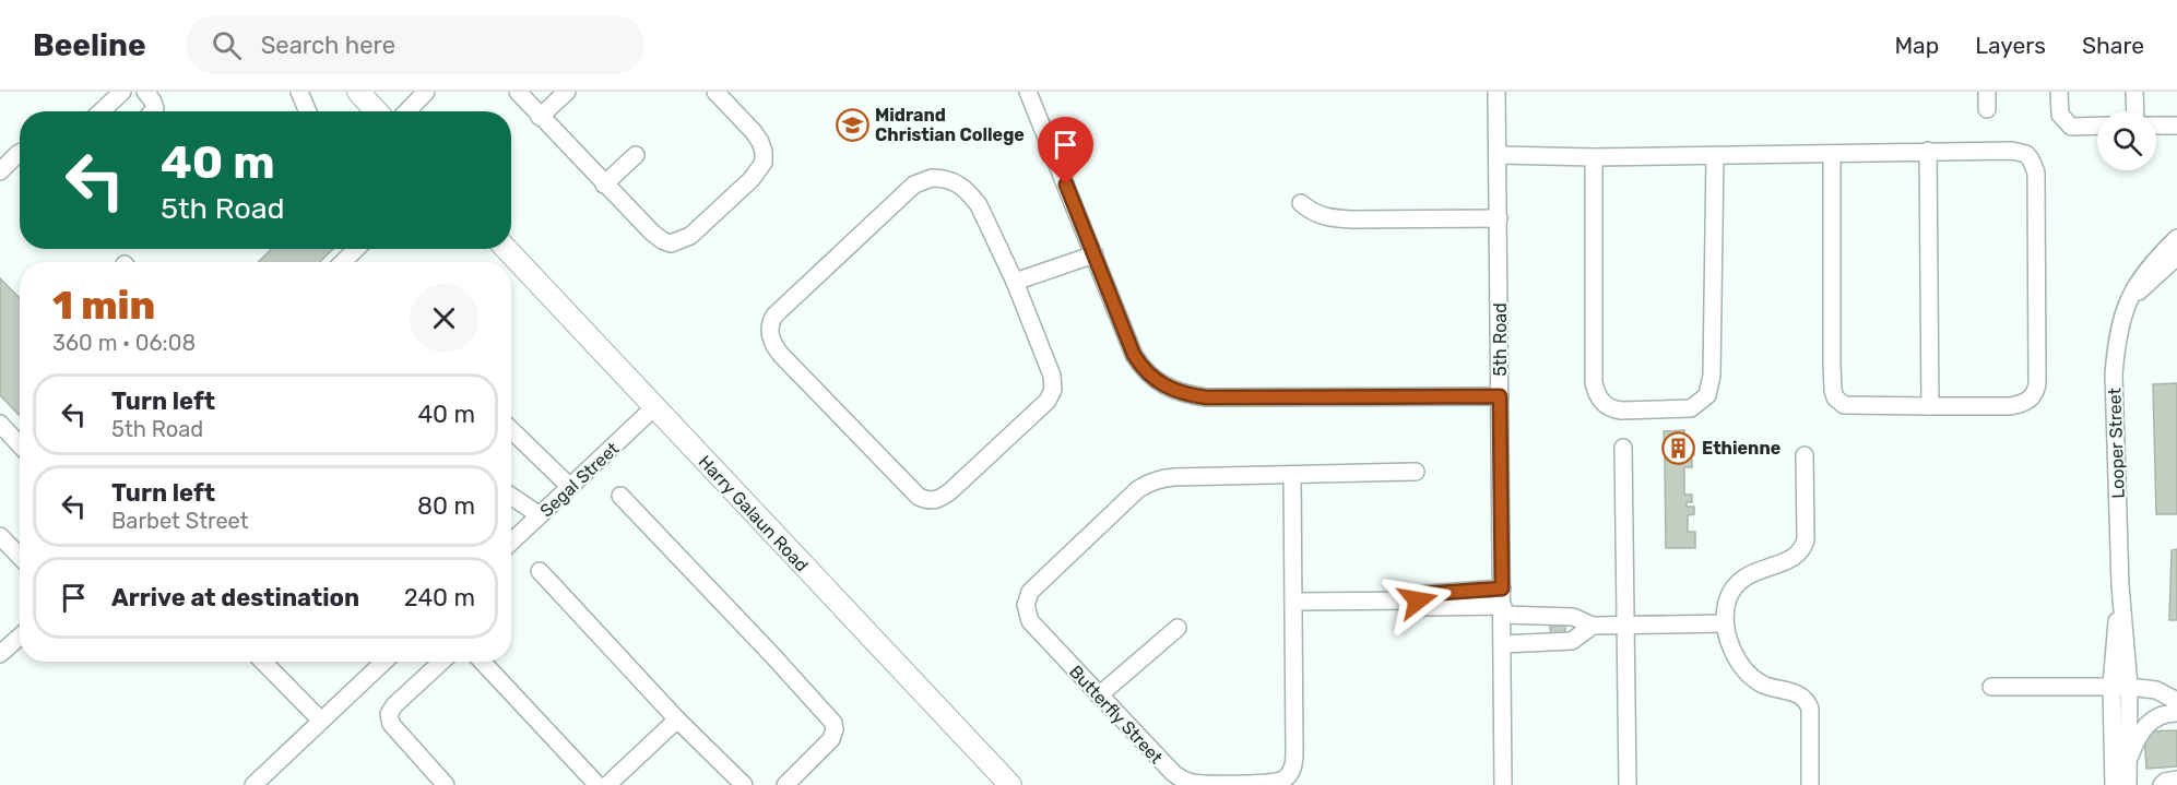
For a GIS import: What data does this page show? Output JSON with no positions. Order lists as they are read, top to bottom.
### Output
{
  "streets": {
    "main road": ["Harry Galaun Road"],
    "street": [
      "5th Road",
      "Looper Street",
      "Segal Street",
      "Butterfly Street"
    ]
  },
  "crossings": [
    ["Segal Street", "Harry Galaun Road"]
  ],
  "places": {
    "school or university": ["Midrand Christian College"],
    "building": ["Ethienne"]
  },
  "page": {
    "header": "Beeline",
    "search": "Search here",
    "nav": ["Map", "Layers", "Share"],
    "turn": ["40 m", "5th Road"],
    "heading": ["1 min", "360 m · 06:08"],
    "list": [
      {
        "name": "Turn left",
        "note": "5th Road",
        "value": "40 m"
      },
      {
        "name": "Turn left",
        "note": "Barbet Street",
        "value": "80 m"
      },
      {
        "name": "Arrive at destination",
        "value": "240 m"
      }
    ]
  }
}
